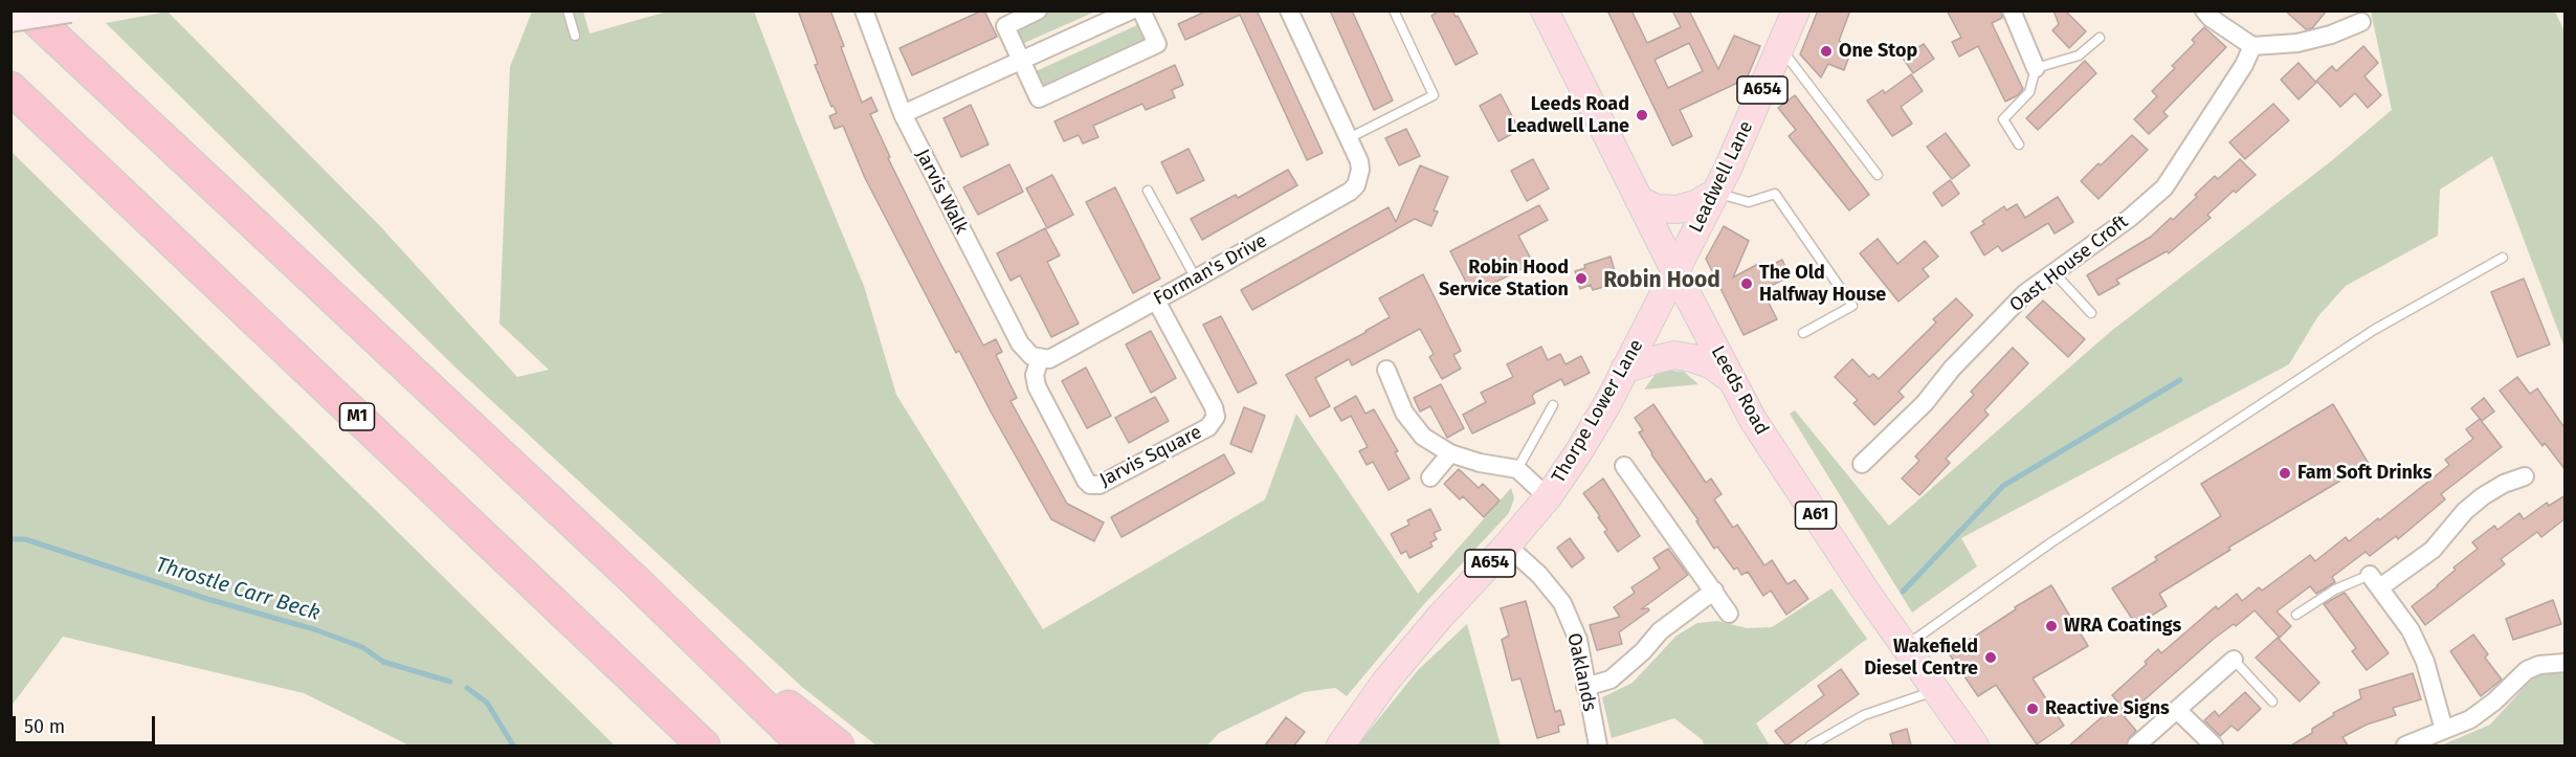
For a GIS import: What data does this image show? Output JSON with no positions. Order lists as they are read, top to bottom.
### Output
{
  "streets": {
    "highway": ["M1"],
    "main road": [
      "A654",
      "Leadwell Lane",
      "Leeds Road",
      "Thorpe Lower Lane",
      "A61"
    ],
    "street": [
      "Jarvis Walk",
      "Oast House Croft",
      "Forman's Drive",
      "Jarvis Square",
      "Oaklands"
    ]
  },
  "crossings": [
    ["Leadwell Lane", "Leeds Road"],
    ["Leadwell Lane", "Thorpe Lower Lane"],
    ["Jarvis Walk", "Forman's Drive"],
    ["Jarvis Walk", "Jarvis Square"],
    ["Forman's Drive", "Jarvis Square"],
    ["Leeds Road", "Thorpe Lower Lane"],
    ["Thorpe Lower Lane", "Oaklands"]
  ],
  "districts": ["Robin Hood"],
  "water": ["Throstle Carr Beck"],
  "places": [
    "One Stop",
    "Leeds Road Leadwell Lane",
    "Robin Hood Service Station",
    "The Old Halfway House",
    "Fam Soft Drinks",
    "WRA Coatings",
    "Wakefield Diesel Centre",
    "Reactive Signs"
  ],
  "scale_bar": "50 m"
}
